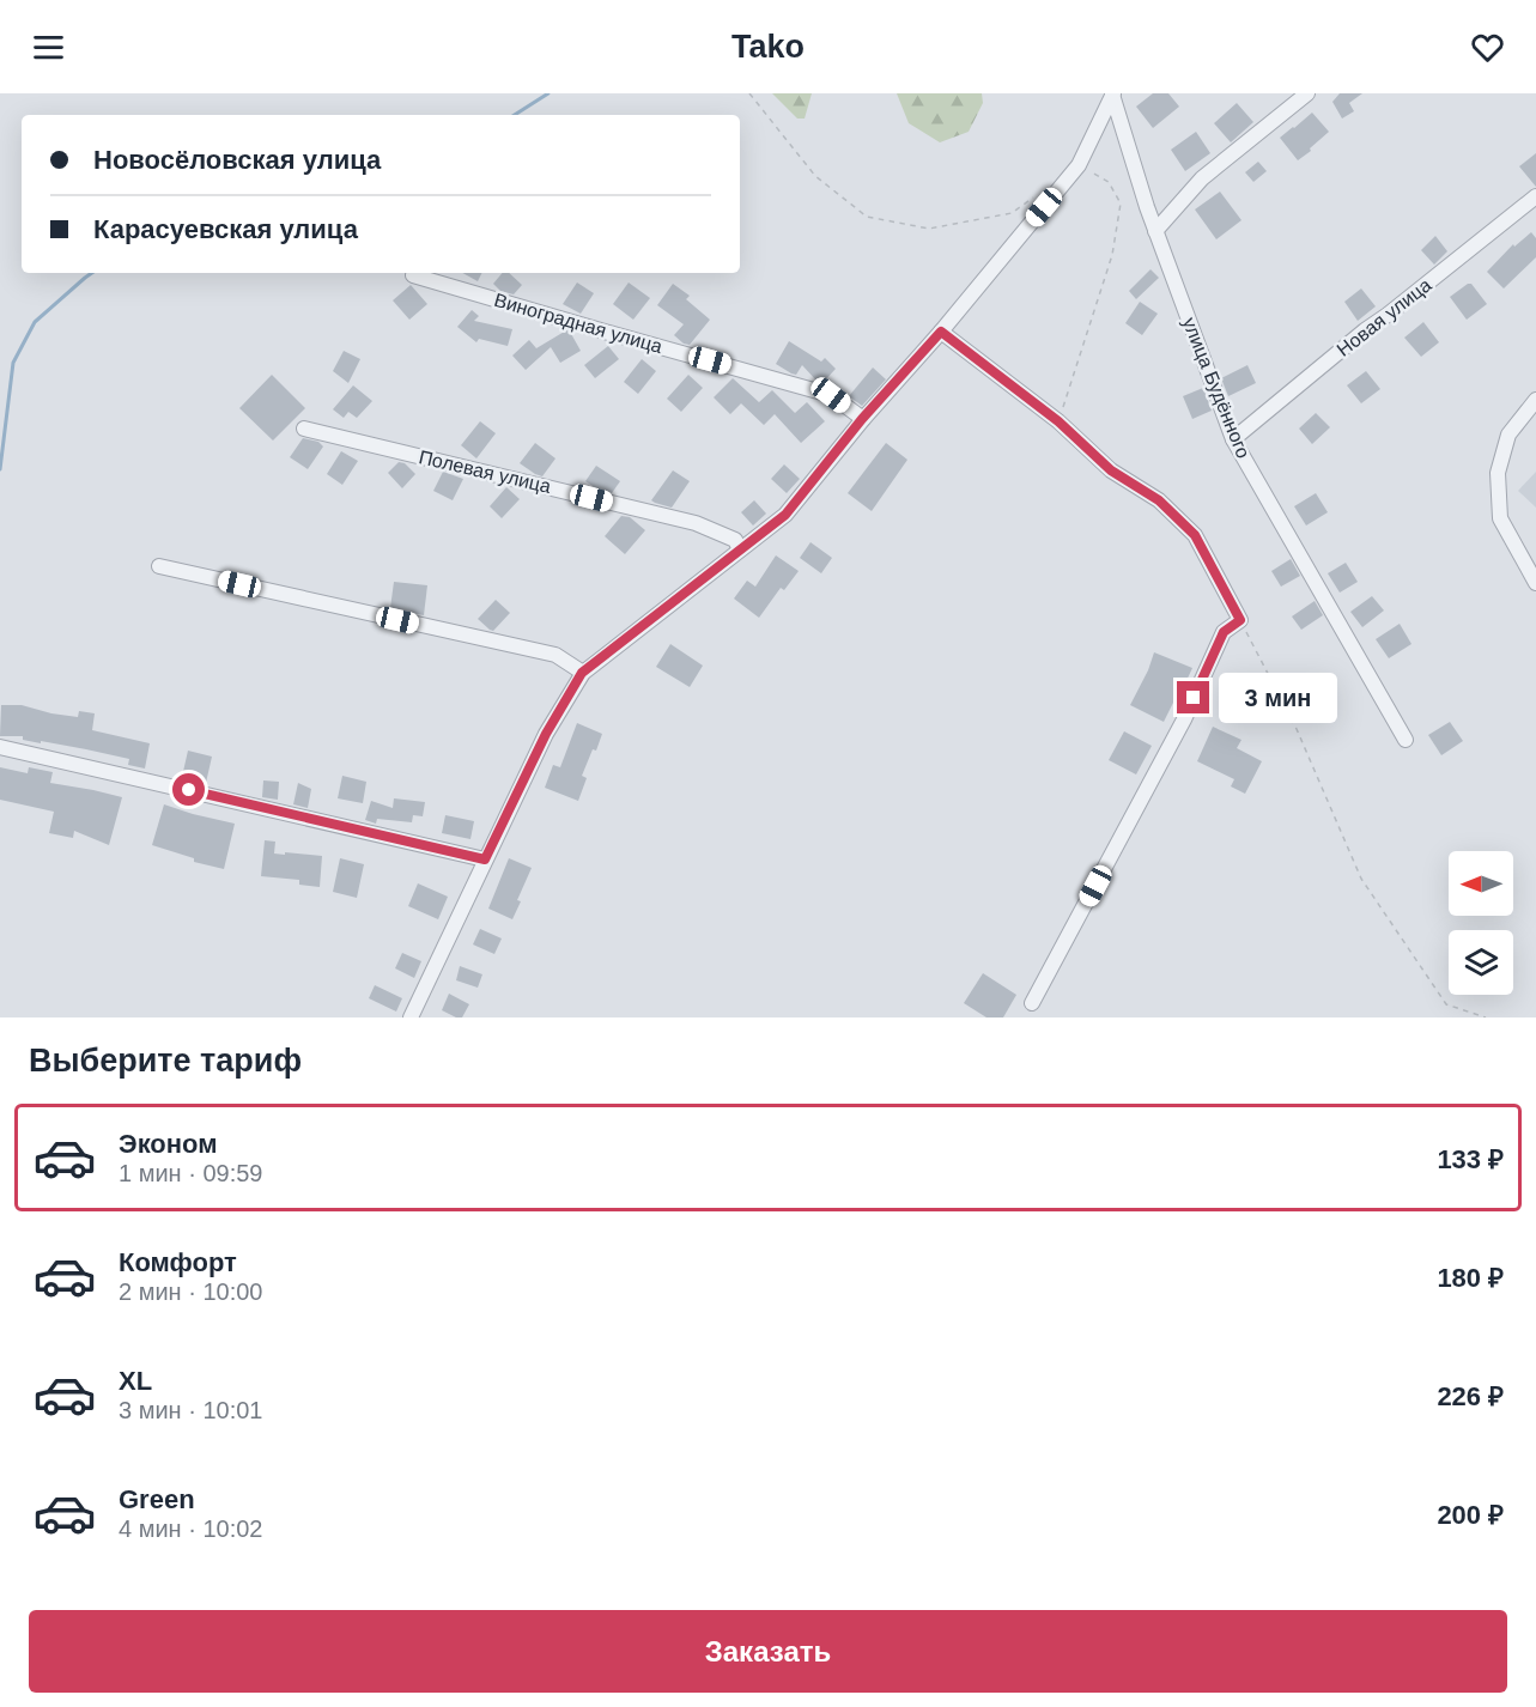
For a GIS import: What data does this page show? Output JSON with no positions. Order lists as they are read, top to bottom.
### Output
{
  "streets": {
    "street": [
      "Новая улица",
      "Виноградная улица",
      "улица Будённого",
      "Полевая улица"
    ]
  },
  "crossings": [
    ["Новая улица", "улица Будённого"]
  ],
  "north": "left",
  "page": {
    "header": "Tako",
    "banner": ["Новосёловская улица", "Карасуевская улица"],
    "bubble": "3 мин",
    "heading": "Выберите тариф",
    "list": [
      {
        "name": "Эконом",
        "note": "1 мин · 09:59",
        "value": "133 ₽"
      },
      {
        "name": "Комфорт",
        "note": "2 мин · 10:00",
        "value": "180 ₽"
      },
      {
        "name": "XL",
        "note": "3 мин · 10:01",
        "value": "226 ₽"
      },
      {
        "name": "Green",
        "note": "4 мин · 10:02",
        "value": "200 ₽"
      }
    ],
    "buttons": "Заказать"
  }
}
